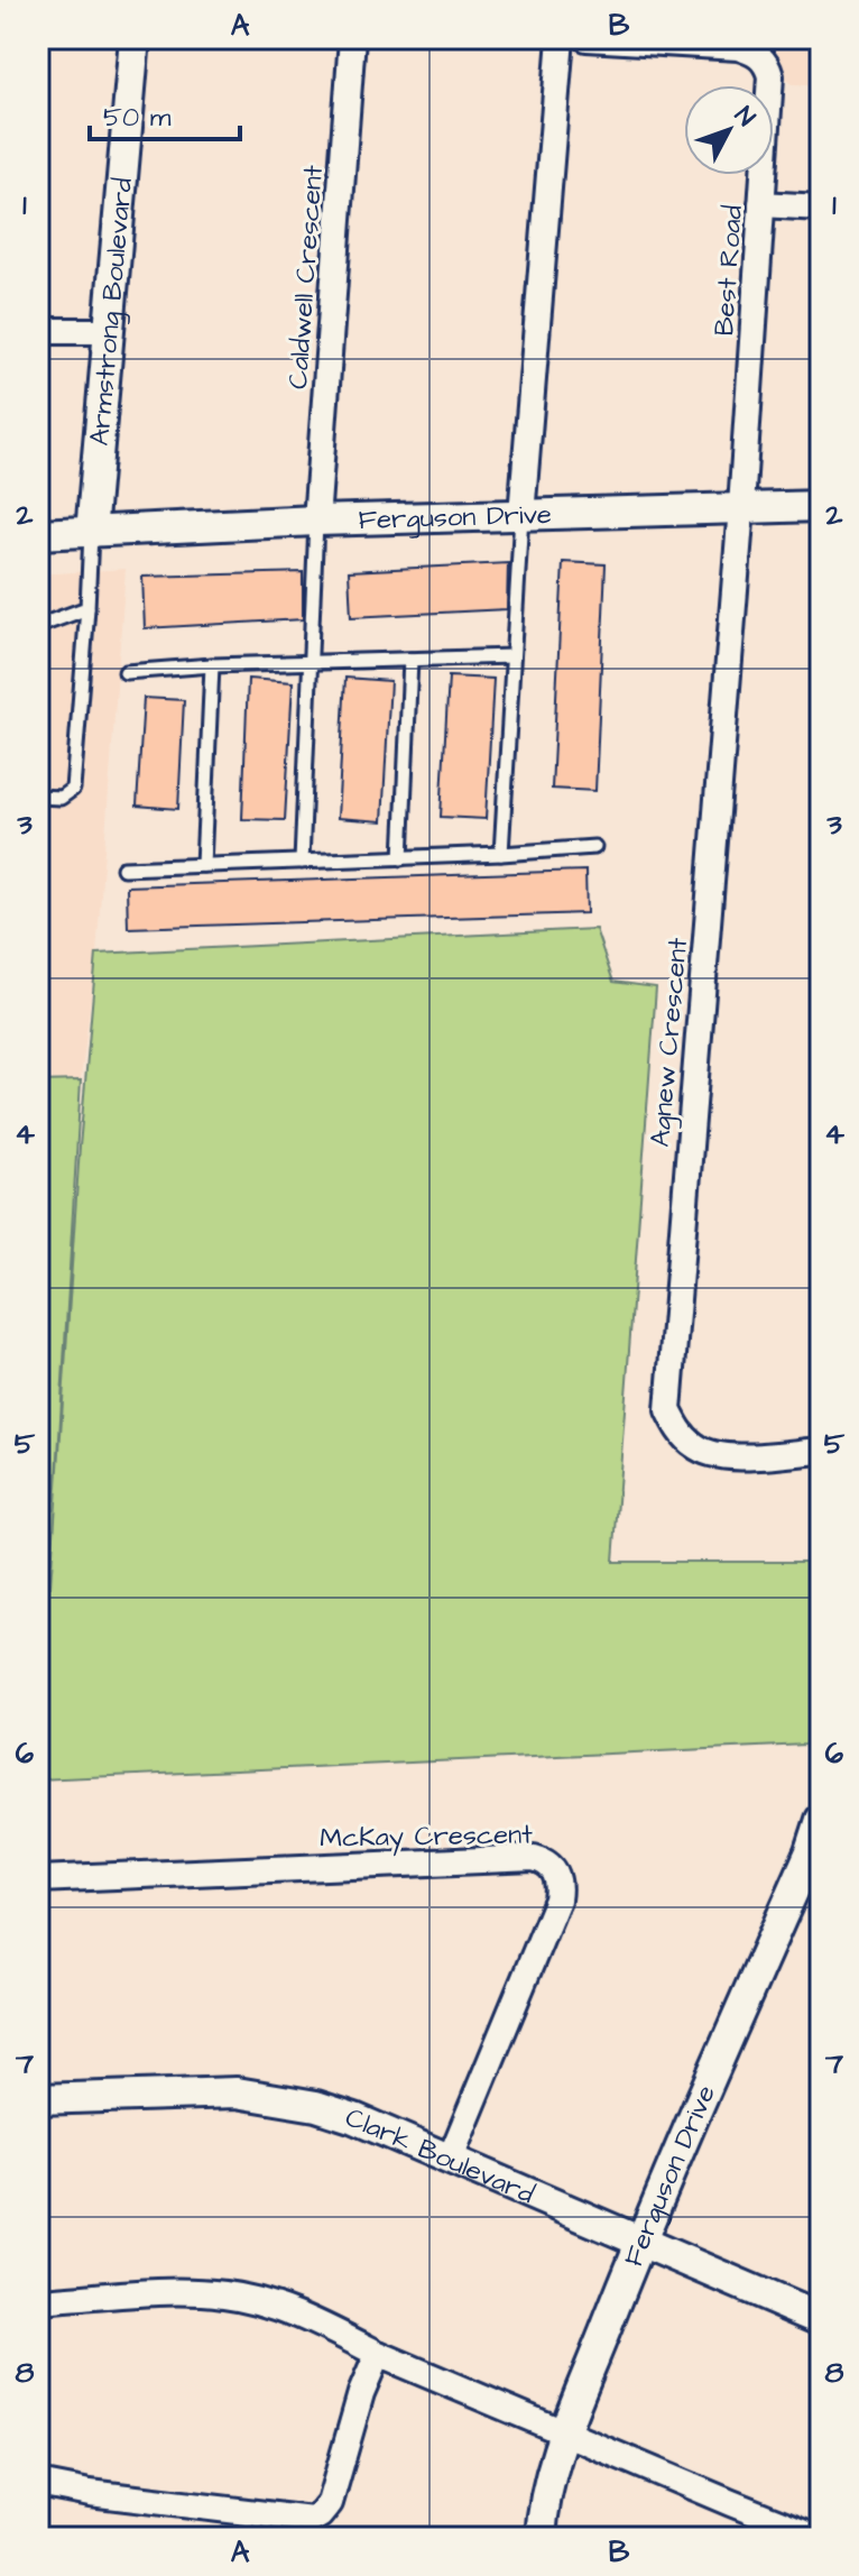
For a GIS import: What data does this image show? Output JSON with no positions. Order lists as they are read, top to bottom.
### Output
{
  "streets": {
    "street": [
      "Best Road",
      "Caldwell Crescent",
      "Armstrong Boulevard",
      "Ferguson Drive",
      "Agnew Crescent",
      "McKay Crescent",
      "Clark Boulevard"
    ]
  },
  "crossings": [
    ["Best Road", "Ferguson Drive"],
    ["Best Road", "Agnew Crescent"],
    ["Caldwell Crescent", "Ferguson Drive"],
    ["Armstrong Boulevard", "Ferguson Drive"],
    ["Ferguson Drive", "Agnew Crescent"],
    ["Ferguson Drive", "Clark Boulevard"],
    ["McKay Crescent", "Clark Boulevard"]
  ],
  "scale_bar": "50 m",
  "north": "top right",
  "grid": {
    "columns": ["A", "B"],
    "rows": [
      "1",
      "2",
      "3",
      "4",
      "5",
      "6",
      "7",
      "8"
    ]
  }
}
